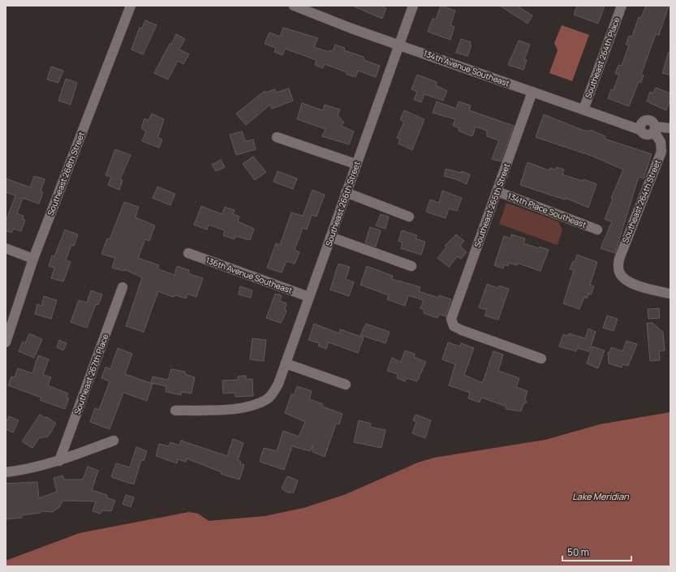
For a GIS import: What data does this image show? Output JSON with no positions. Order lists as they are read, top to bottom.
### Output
{
  "streets": {
    "street": [
      "Southeast 264th Place",
      "134th Avenue Southeast",
      "Southeast 268th Street",
      "Southeast 264th Street",
      "Southeast 266th Street",
      "Southeast 265th Street",
      "134th Place Southeast",
      "136th Avenue Southeast",
      "Southeast 267th Place"
    ]
  },
  "crossings": [
    ["Southeast 264th Place", "134th Avenue Southeast"],
    ["134th Avenue Southeast", "Southeast 264th Street"],
    ["134th Avenue Southeast", "Southeast 266th Street"],
    ["134th Avenue Southeast", "Southeast 265th Street"],
    ["Southeast 266th Street", "136th Avenue Southeast"],
    ["Southeast 265th Street", "134th Place Southeast"]
  ],
  "water": ["Lake Meridian"],
  "scale_bar": "50 m"
}
